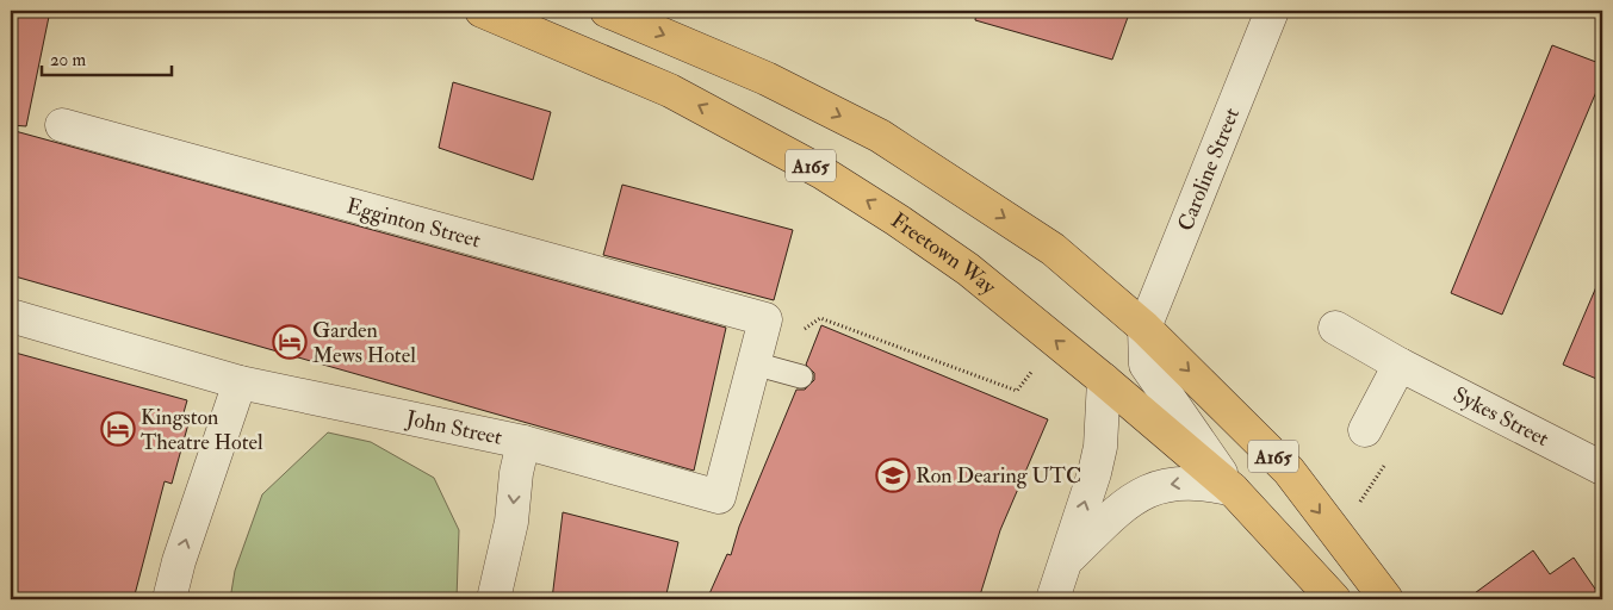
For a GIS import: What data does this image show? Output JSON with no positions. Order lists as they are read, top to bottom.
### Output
{
  "streets": {
    "highway": ["A165", "Freetown Way"],
    "street": [
      "Caroline Street",
      "Egginton Street",
      "Sykes Street",
      "John Street"
    ]
  },
  "crossings": [
    ["A165", "Caroline Street"],
    ["Egginton Street", "John Street"]
  ],
  "places": {
    "hotel": ["Garden Mews Hotel", "Kingston Theatre Hotel"],
    "school or university": ["Ron Dearing UTC"]
  },
  "scale_bar": "20 m"
}
